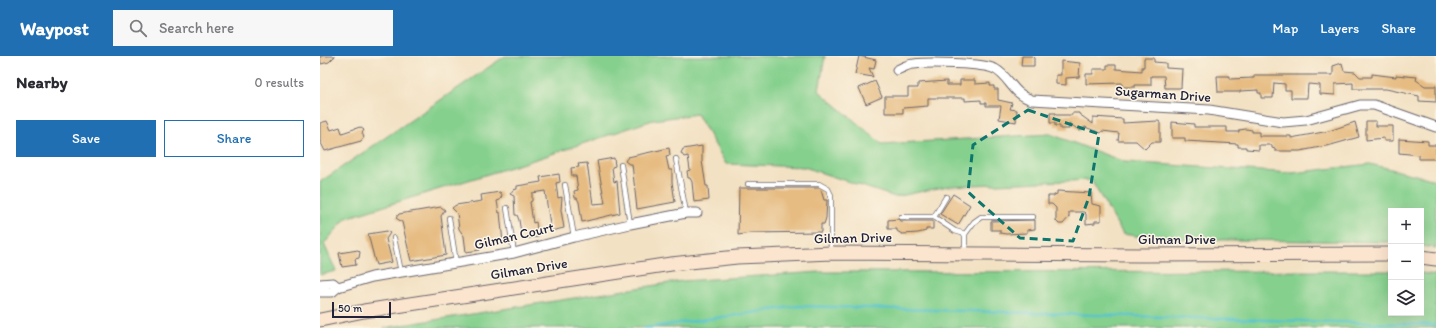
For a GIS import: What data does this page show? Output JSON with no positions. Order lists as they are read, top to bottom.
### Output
{
  "streets": {
    "main road": ["Gilman Drive"],
    "street": ["Sugarman Drive", "Gilman Court"]
  },
  "scale_bar": "50 m",
  "page": {
    "header": "Waypost",
    "search": "Search here",
    "nav": ["Map", "Layers", "Share"],
    "heading": ["Nearby", "0 results"],
    "buttons": ["Save", "Share"],
    "map_buttons": ["+", "−"],
    "scale": "50 m"
  }
}
